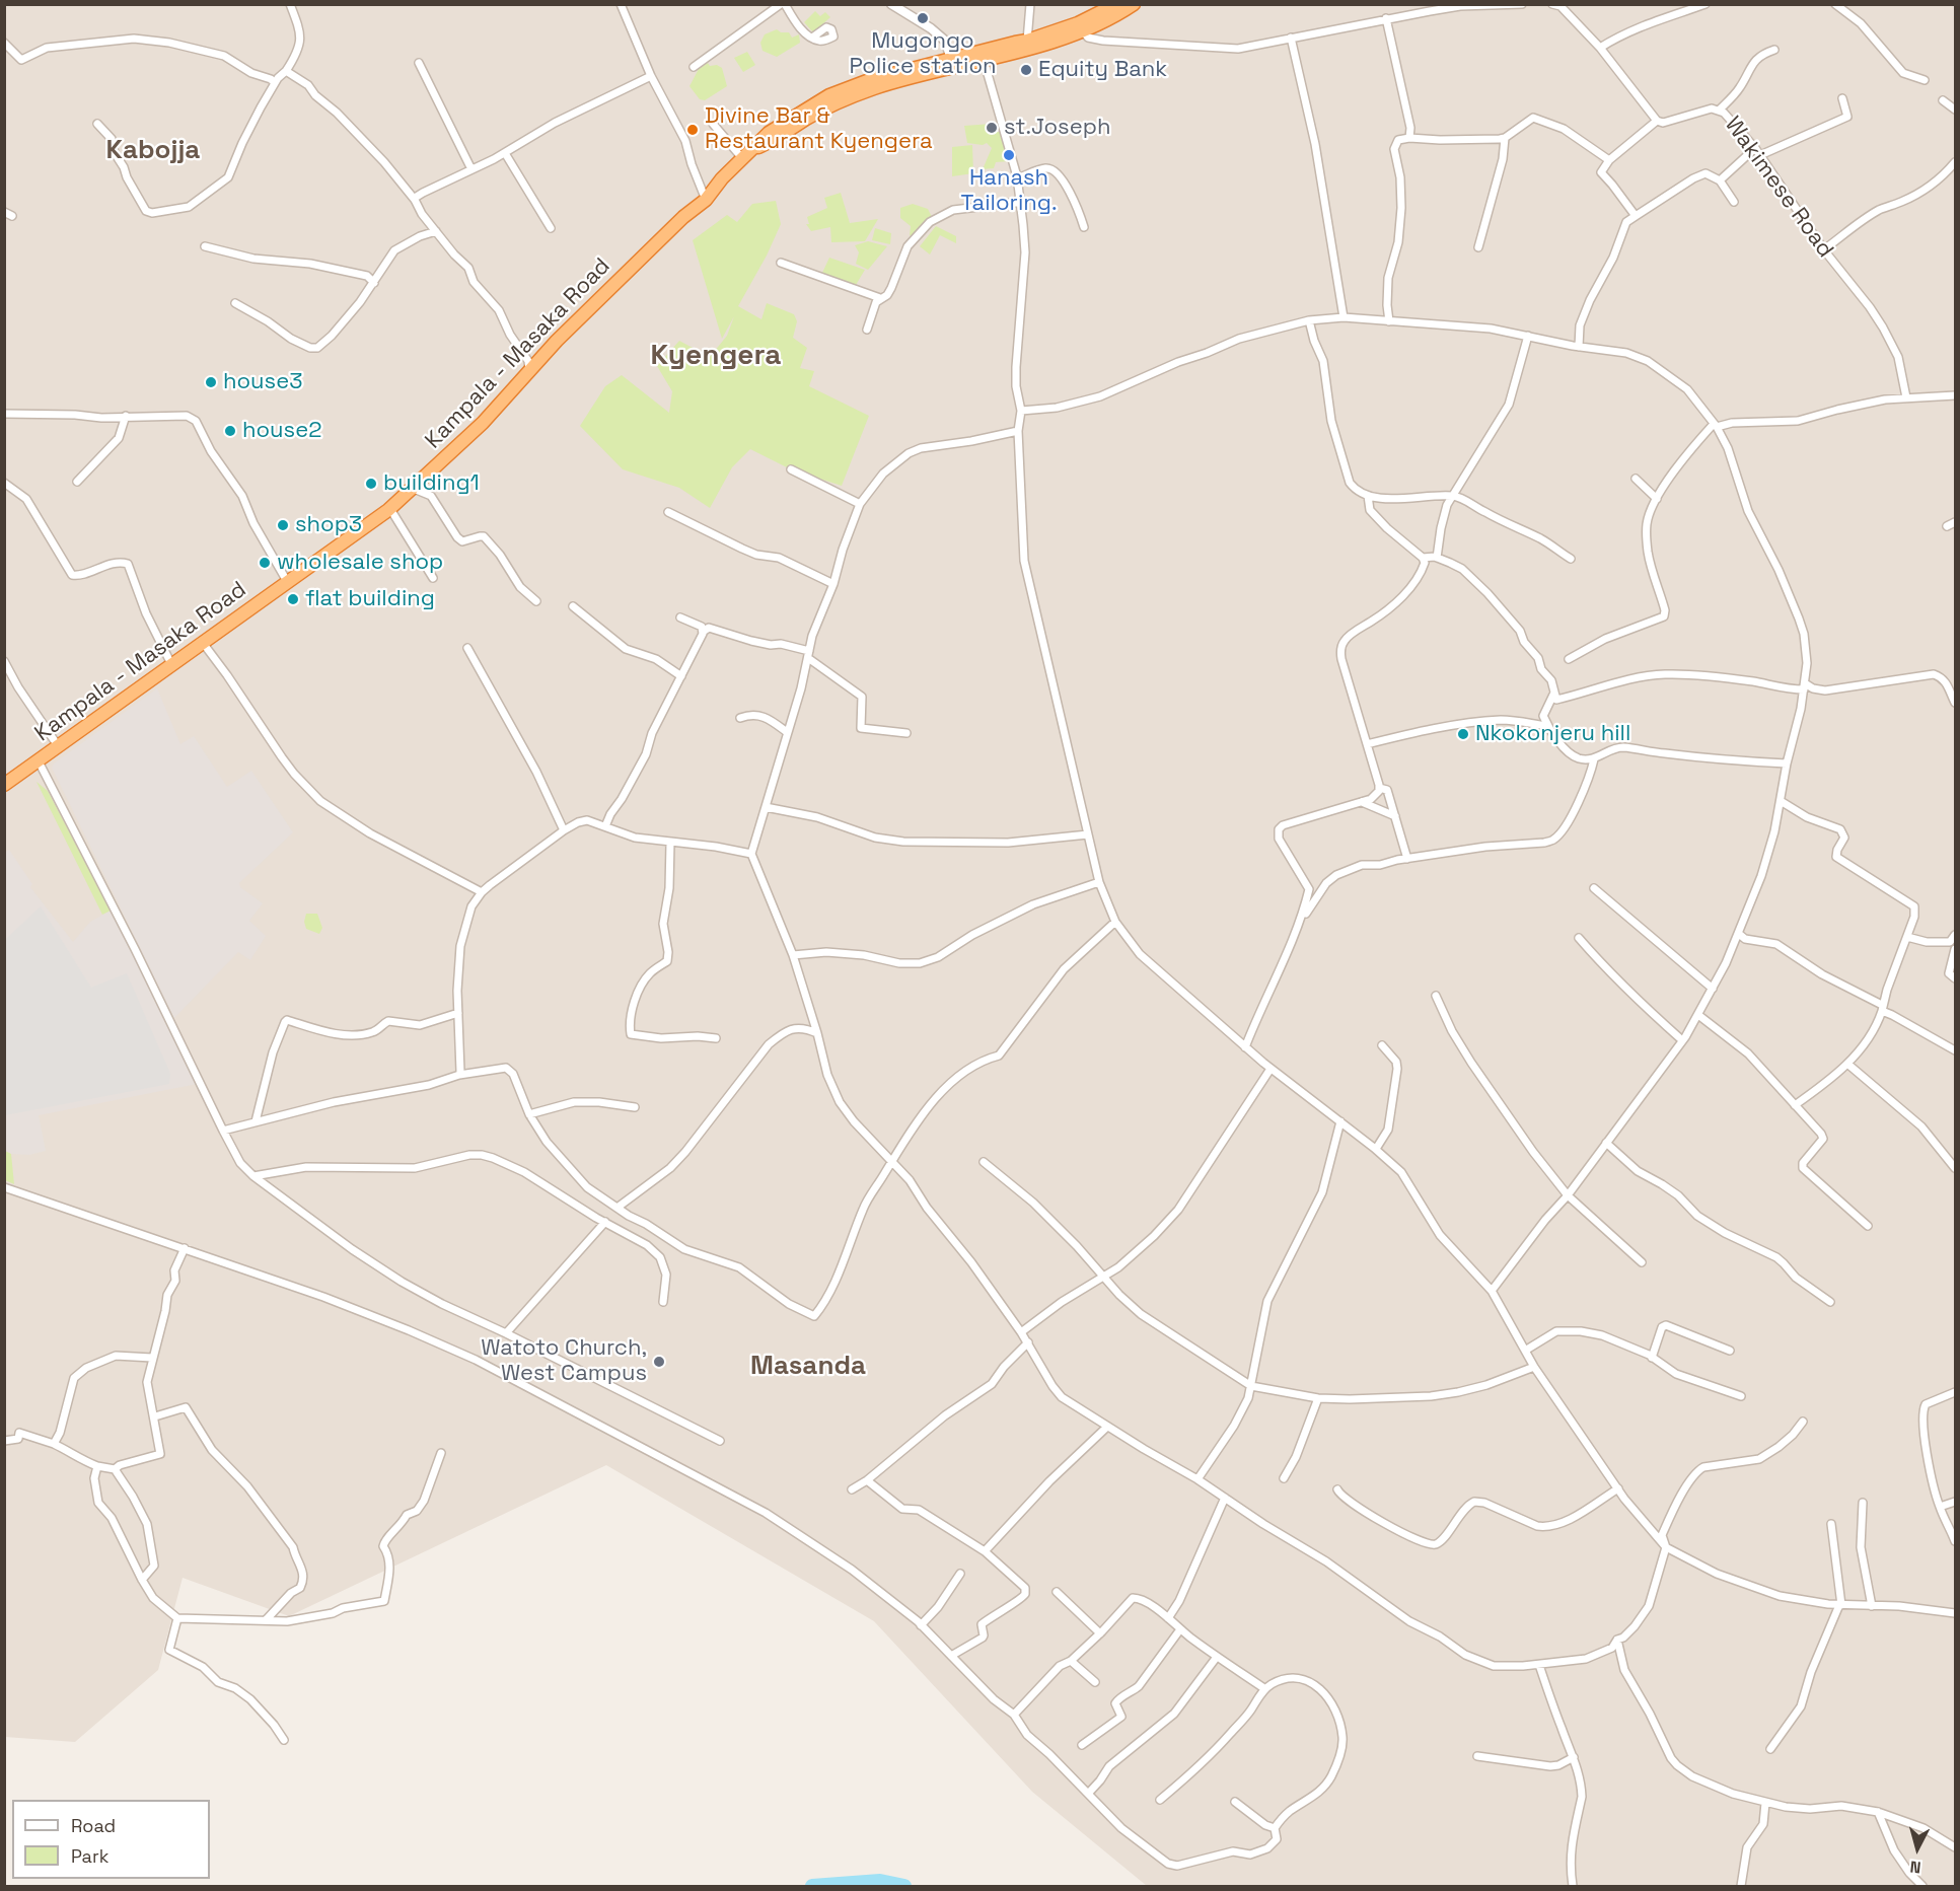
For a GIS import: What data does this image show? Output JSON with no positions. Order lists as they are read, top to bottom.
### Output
{
  "streets": {
    "highway": ["Kampala - Masaka Road"],
    "street": ["Wakimese Road"]
  },
  "districts": ["Kabojja", "Kyengera", "Masanda"],
  "places": [
    "Mugongo Police station",
    "Equity Bank",
    "st.Joseph",
    "Divine Bar & Restaurant Kyengera",
    "Hanash Tailoring.",
    "house3",
    "house2",
    "building1",
    "shop3",
    "wholesale shop",
    "flat building",
    "Nkokonjeru hill",
    "Watoto Church, West Campus"
  ],
  "legend": ["Road", "Park"],
  "north": "bottom"
}
